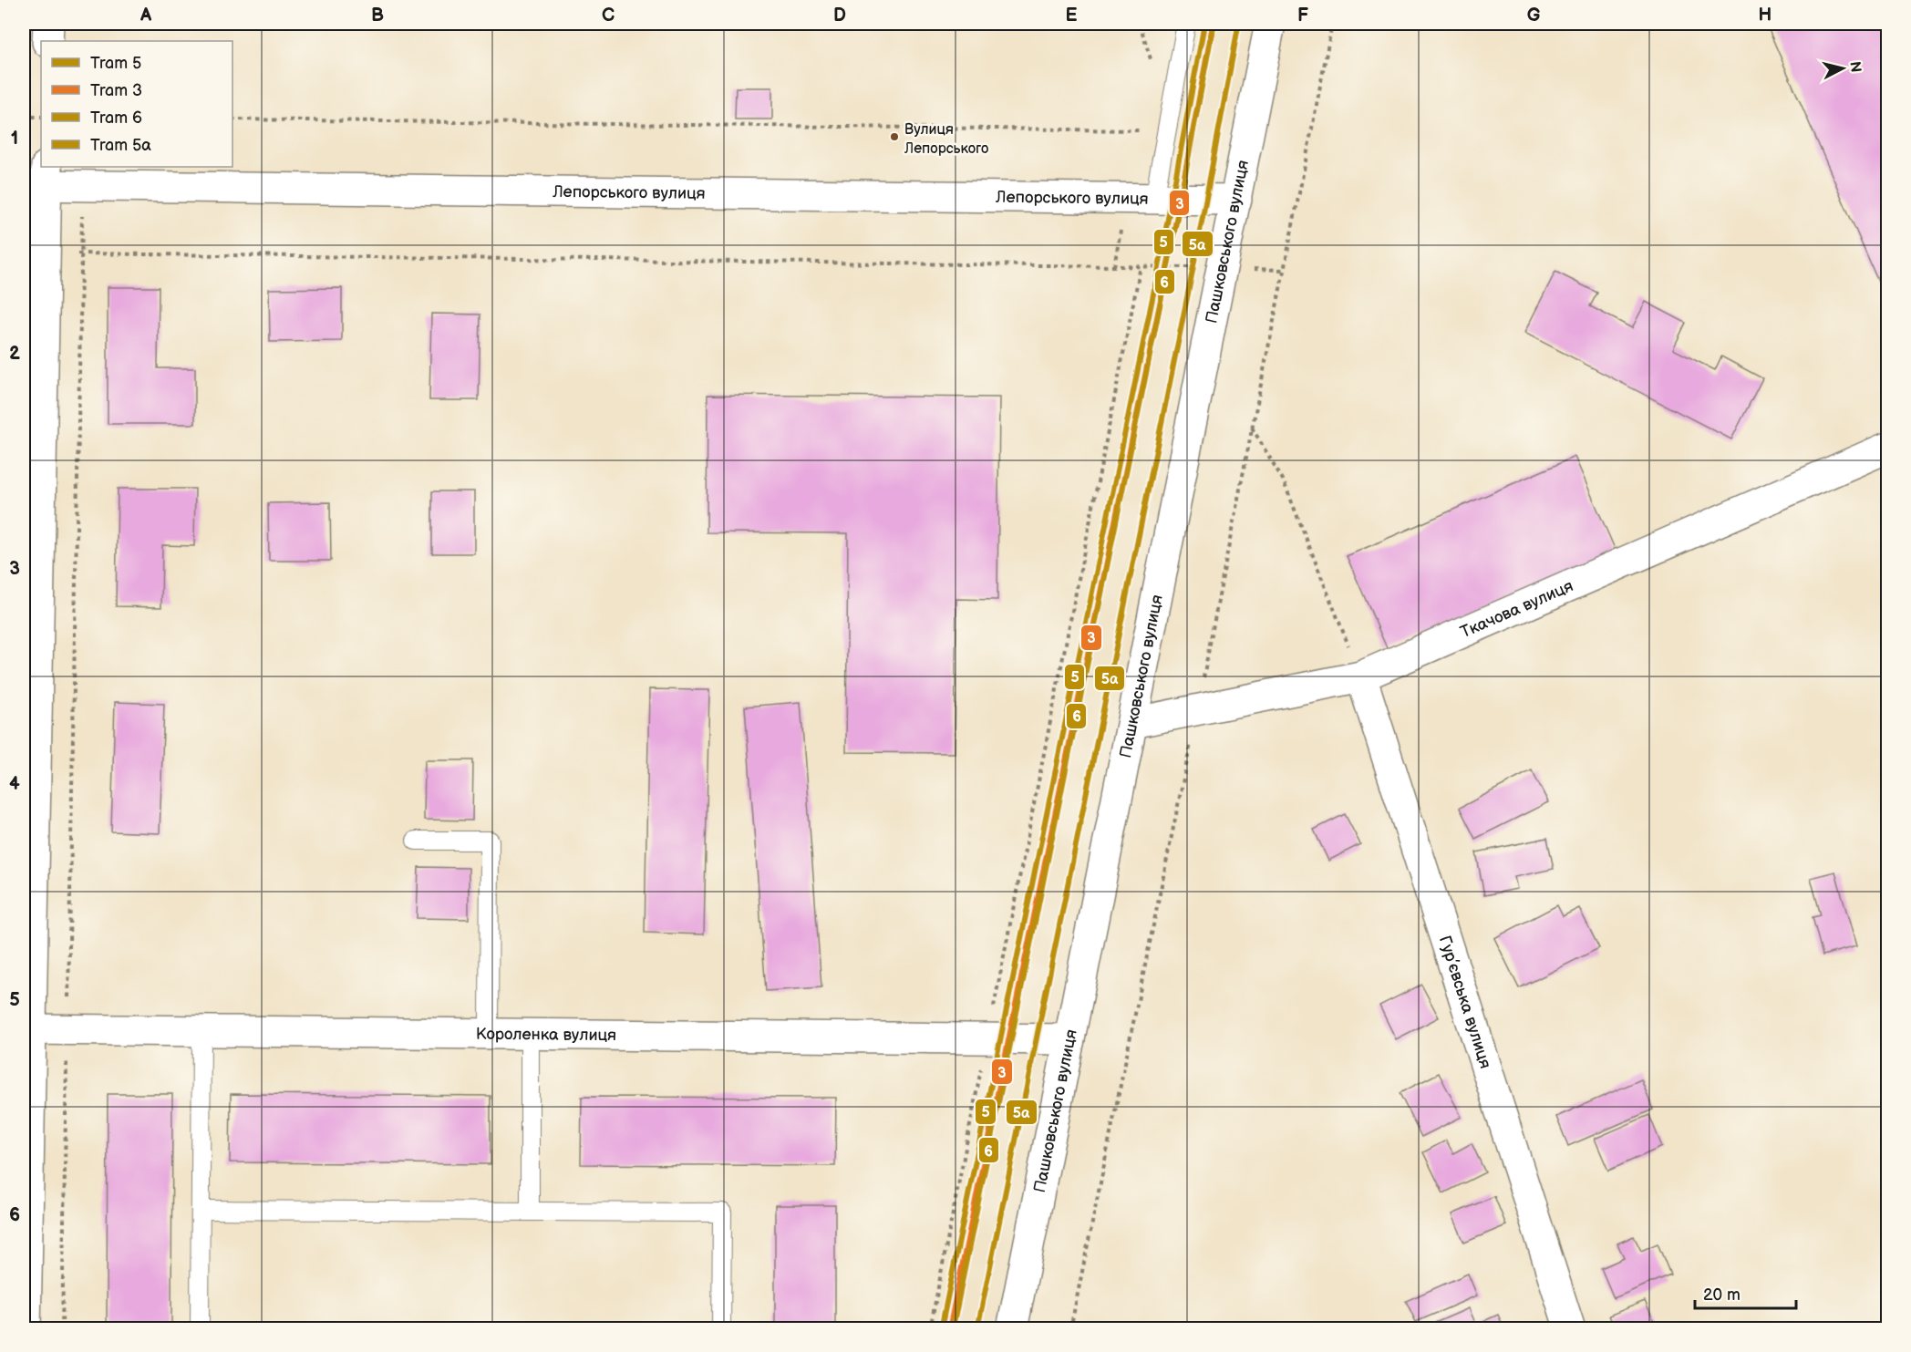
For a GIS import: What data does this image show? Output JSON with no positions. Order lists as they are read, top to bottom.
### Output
{
  "streets": {
    "main road": [
      "Лепорського вулиця",
      "Пашковського вулиця",
      "Ткачова вулиця",
      "Гур’євська вулиця",
      "Короленка вулиця"
    ]
  },
  "crossings": [
    ["Лепорського вулиця", "Пашковського вулиця"],
    ["Пашковського вулиця", "Ткачова вулиця"],
    ["Пашковського вулиця", "Короленка вулиця"],
    ["Ткачова вулиця", "Гур’євська вулиця"]
  ],
  "places": ["Вулиця Лепорського"],
  "lines": [
    "tram line 5",
    "tram line 6",
    "tram line 3",
    "tram line 5а"
  ],
  "legend": [
    "Tram 5",
    "Tram 3",
    "Tram 6",
    "Tram 5а"
  ],
  "scale_bar": "20 m",
  "north": "right",
  "grid": {
    "columns": [
      "A",
      "B",
      "C",
      "D",
      "E",
      "F",
      "G",
      "H"
    ],
    "rows": [
      "1",
      "2",
      "3",
      "4",
      "5",
      "6"
    ]
  }
}
